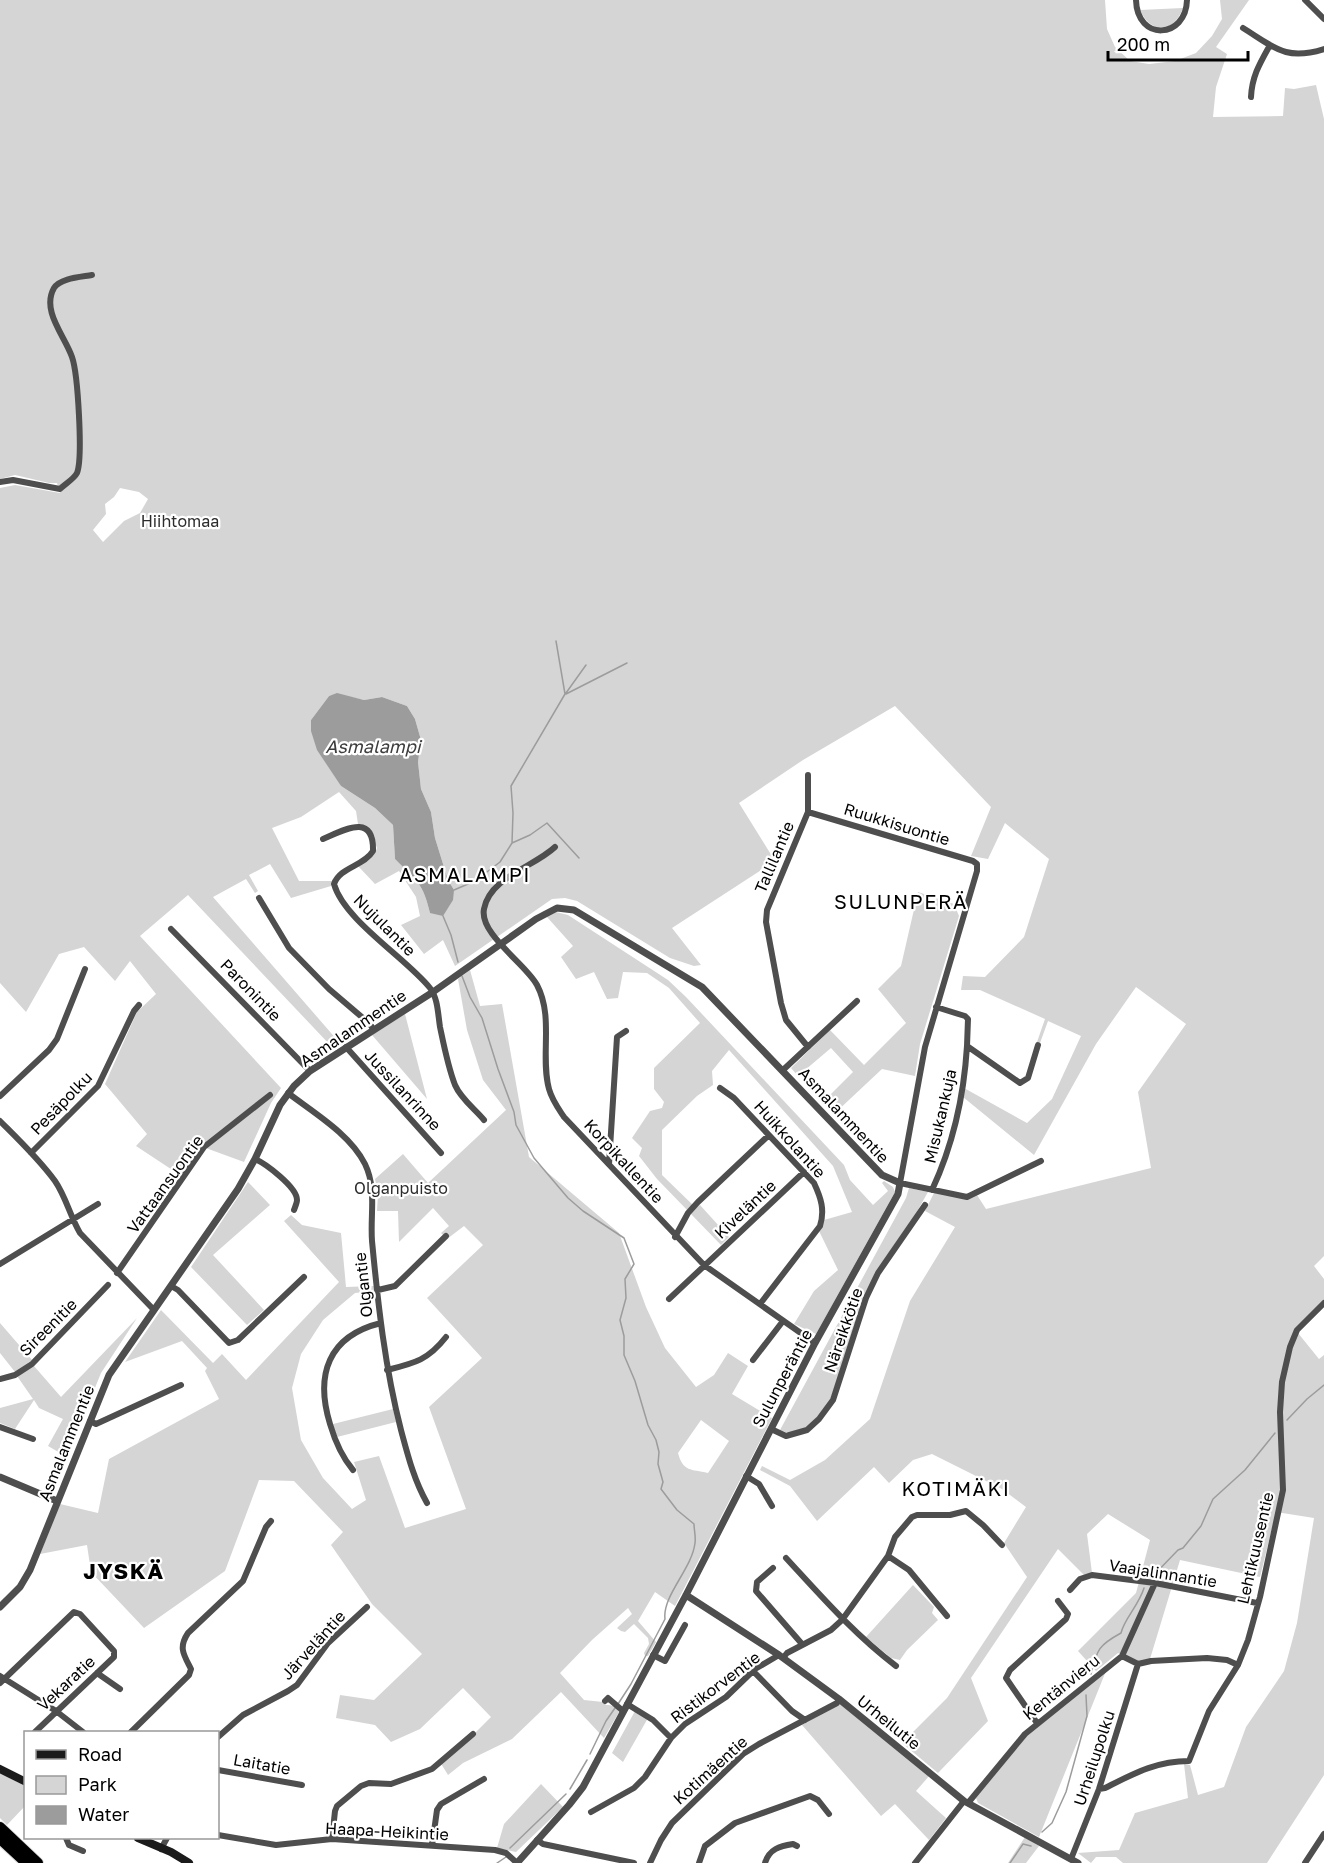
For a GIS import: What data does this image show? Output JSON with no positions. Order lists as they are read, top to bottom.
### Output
{
  "streets": {
    "street": [
      "Ruukkisuontie",
      "Tallilantie",
      "Nujulantie",
      "Paronintie",
      "Asmalammentie",
      "Jussilanrinne",
      "Pesäpolku",
      "Misukankuja",
      "Huikkolantie",
      "Korpikallentie",
      "Vattaansuontie",
      "Kiveläntie",
      "Olgantie",
      "Sireenitie",
      "Näreikkötie",
      "Sulunperäntie",
      "Lehtikuusentie",
      "Vaajalinnantie",
      "Järveläntie",
      "Vekaratie",
      "Ristikorventie",
      "Kentänvieru",
      "Urheilutie",
      "Urheilupolku",
      "Laitatie",
      "Kotimäentie",
      "Haapa-Heikintie"
    ]
  },
  "crossings": [
    ["Ruukkisuontie", "Tallilantie"],
    ["Ruukkisuontie", "Sulunperäntie"],
    ["Nujulantie", "Asmalammentie"],
    ["Paronintie", "Asmalammentie"],
    ["Asmalammentie", "Jussilanrinne"],
    ["Asmalammentie", "Korpikallentie"],
    ["Asmalammentie", "Olgantie"],
    ["Asmalammentie", "Sulunperäntie"],
    ["Misukankuja", "Sulunperäntie"],
    ["Huikkolantie", "Korpikallentie"],
    ["Huikkolantie", "Kiveläntie"],
    ["Korpikallentie", "Kiveläntie"],
    ["Korpikallentie", "Sulunperäntie"],
    ["Näreikkötie", "Sulunperäntie"],
    ["Sulunperäntie", "Urheilutie"],
    ["Sulunperäntie", "Haapa-Heikintie"],
    ["Lehtikuusentie", "Vaajalinnantie"],
    ["Lehtikuusentie", "Urheilupolku"],
    ["Vaajalinnantie", "Kentänvieru"],
    ["Ristikorventie", "Urheilutie"],
    ["Kentänvieru", "Urheilutie"],
    ["Urheilutie", "Urheilupolku"],
    ["Urheilutie", "Kotimäentie"]
  ],
  "districts": [
    "ASMALAMPI",
    "SULUNPERÄ",
    "KOTIMÄKI",
    "JYSKÄ"
  ],
  "water": ["Asmalampi"],
  "parks": ["Hiihtomaa", "Olganpuisto"],
  "legend": ["Road", "Park", "Water"],
  "scale_bar": "200 m"
}
